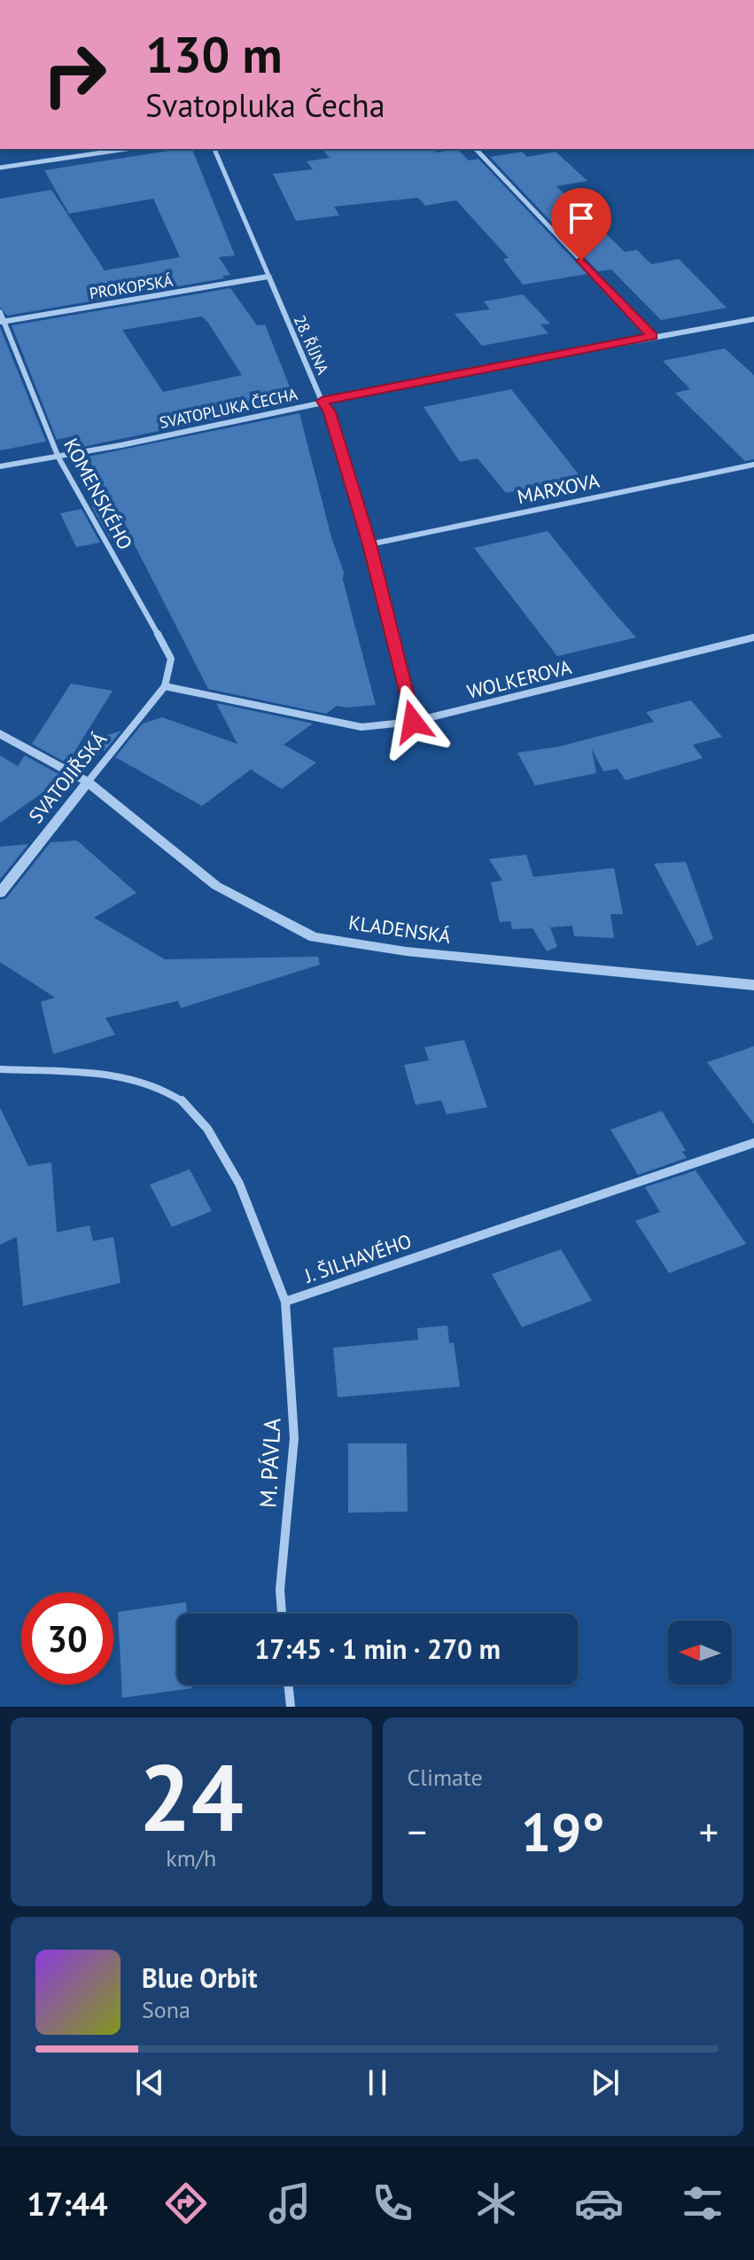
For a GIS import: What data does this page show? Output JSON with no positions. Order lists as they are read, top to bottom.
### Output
{
  "streets": {
    "street": [
      "PROKOPSKÁ",
      "28. ŘÍJNA",
      "SVATOPLUKA ČECHA",
      "MARXOVA",
      "KOMENSKÉHO",
      "WOLKEROVA",
      "SVATOJIŘSKÁ",
      "KLADENSKÁ",
      "J. ŠILHAVÉHO",
      "M. PÁVLA"
    ]
  },
  "crossings": [
    ["PROKOPSKÁ", "28. ŘÍJNA"],
    ["PROKOPSKÁ", "KOMENSKÉHO"],
    ["28. ŘÍJNA", "SVATOPLUKA ČECHA"],
    ["28. ŘÍJNA", "MARXOVA"],
    ["28. ŘÍJNA", "WOLKEROVA"],
    ["SVATOPLUKA ČECHA", "KOMENSKÉHO"],
    ["KOMENSKÉHO", "WOLKEROVA"],
    ["KOMENSKÉHO", "SVATOJIŘSKÁ"],
    ["WOLKEROVA", "SVATOJIŘSKÁ"],
    ["SVATOJIŘSKÁ", "KLADENSKÁ"],
    ["J. ŠILHAVÉHO", "M. PÁVLA"]
  ],
  "north": "left",
  "page": {
    "turn": ["130 m", "Svatopluka Čecha"],
    "limit": "30",
    "trip": "17:45 · 1 min · 270 m",
    "tile": [
      ["24", "km/h"],
      "Climate"
    ],
    "heat": ["−", "19°", "+"],
    "song": ["Blue Orbit", "Sona"],
    "tabs": "17:44"
  }
}
